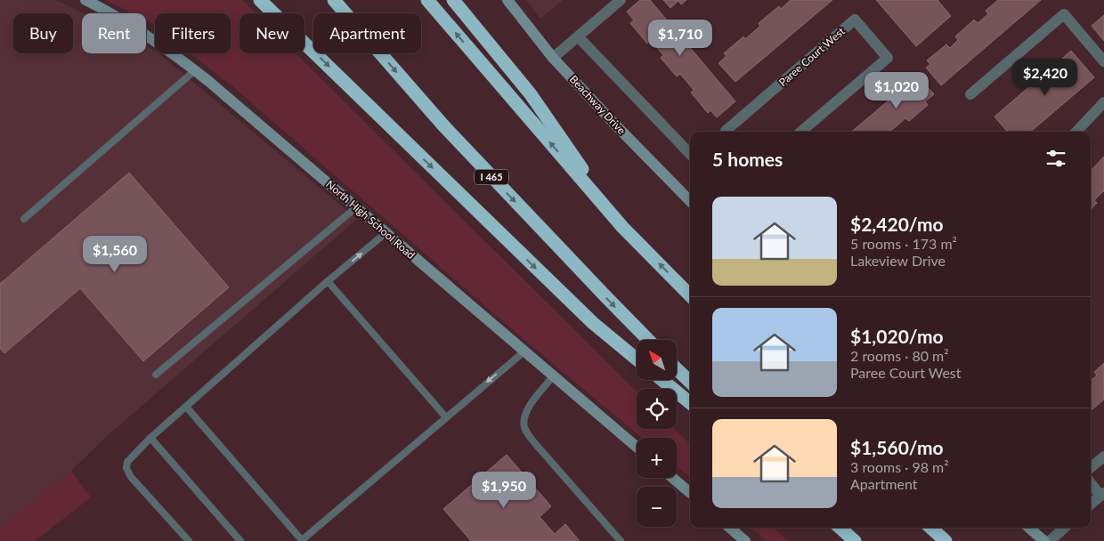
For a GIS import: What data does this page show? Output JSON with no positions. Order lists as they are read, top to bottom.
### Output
{
  "streets": {
    "highway": ["I 465"],
    "street": ["Paree Court West", "Beachway Drive", "North High School Road"]
  },
  "north": "top left",
  "page": {
    "chip": [
      "Buy",
      "Rent",
      "Filters",
      "New",
      "Apartment"
    ],
    "price": [
      "$1,710",
      "$2,420",
      "$1,020",
      "$1,560",
      "$1,950"
    ],
    "heading": "5 homes",
    "list": [
      {
        "name": "$2,420/mo",
        "note": "5 rooms · 173 m² · Lakeview Drive"
      },
      {
        "name": "$1,020/mo",
        "note": "2 rooms · 80 m² · Paree Court West"
      },
      {
        "name": "$1,560/mo",
        "note": "3 rooms · 98 m² · Apartment"
      }
    ],
    "map_buttons": ["+", "−"]
  }
}
